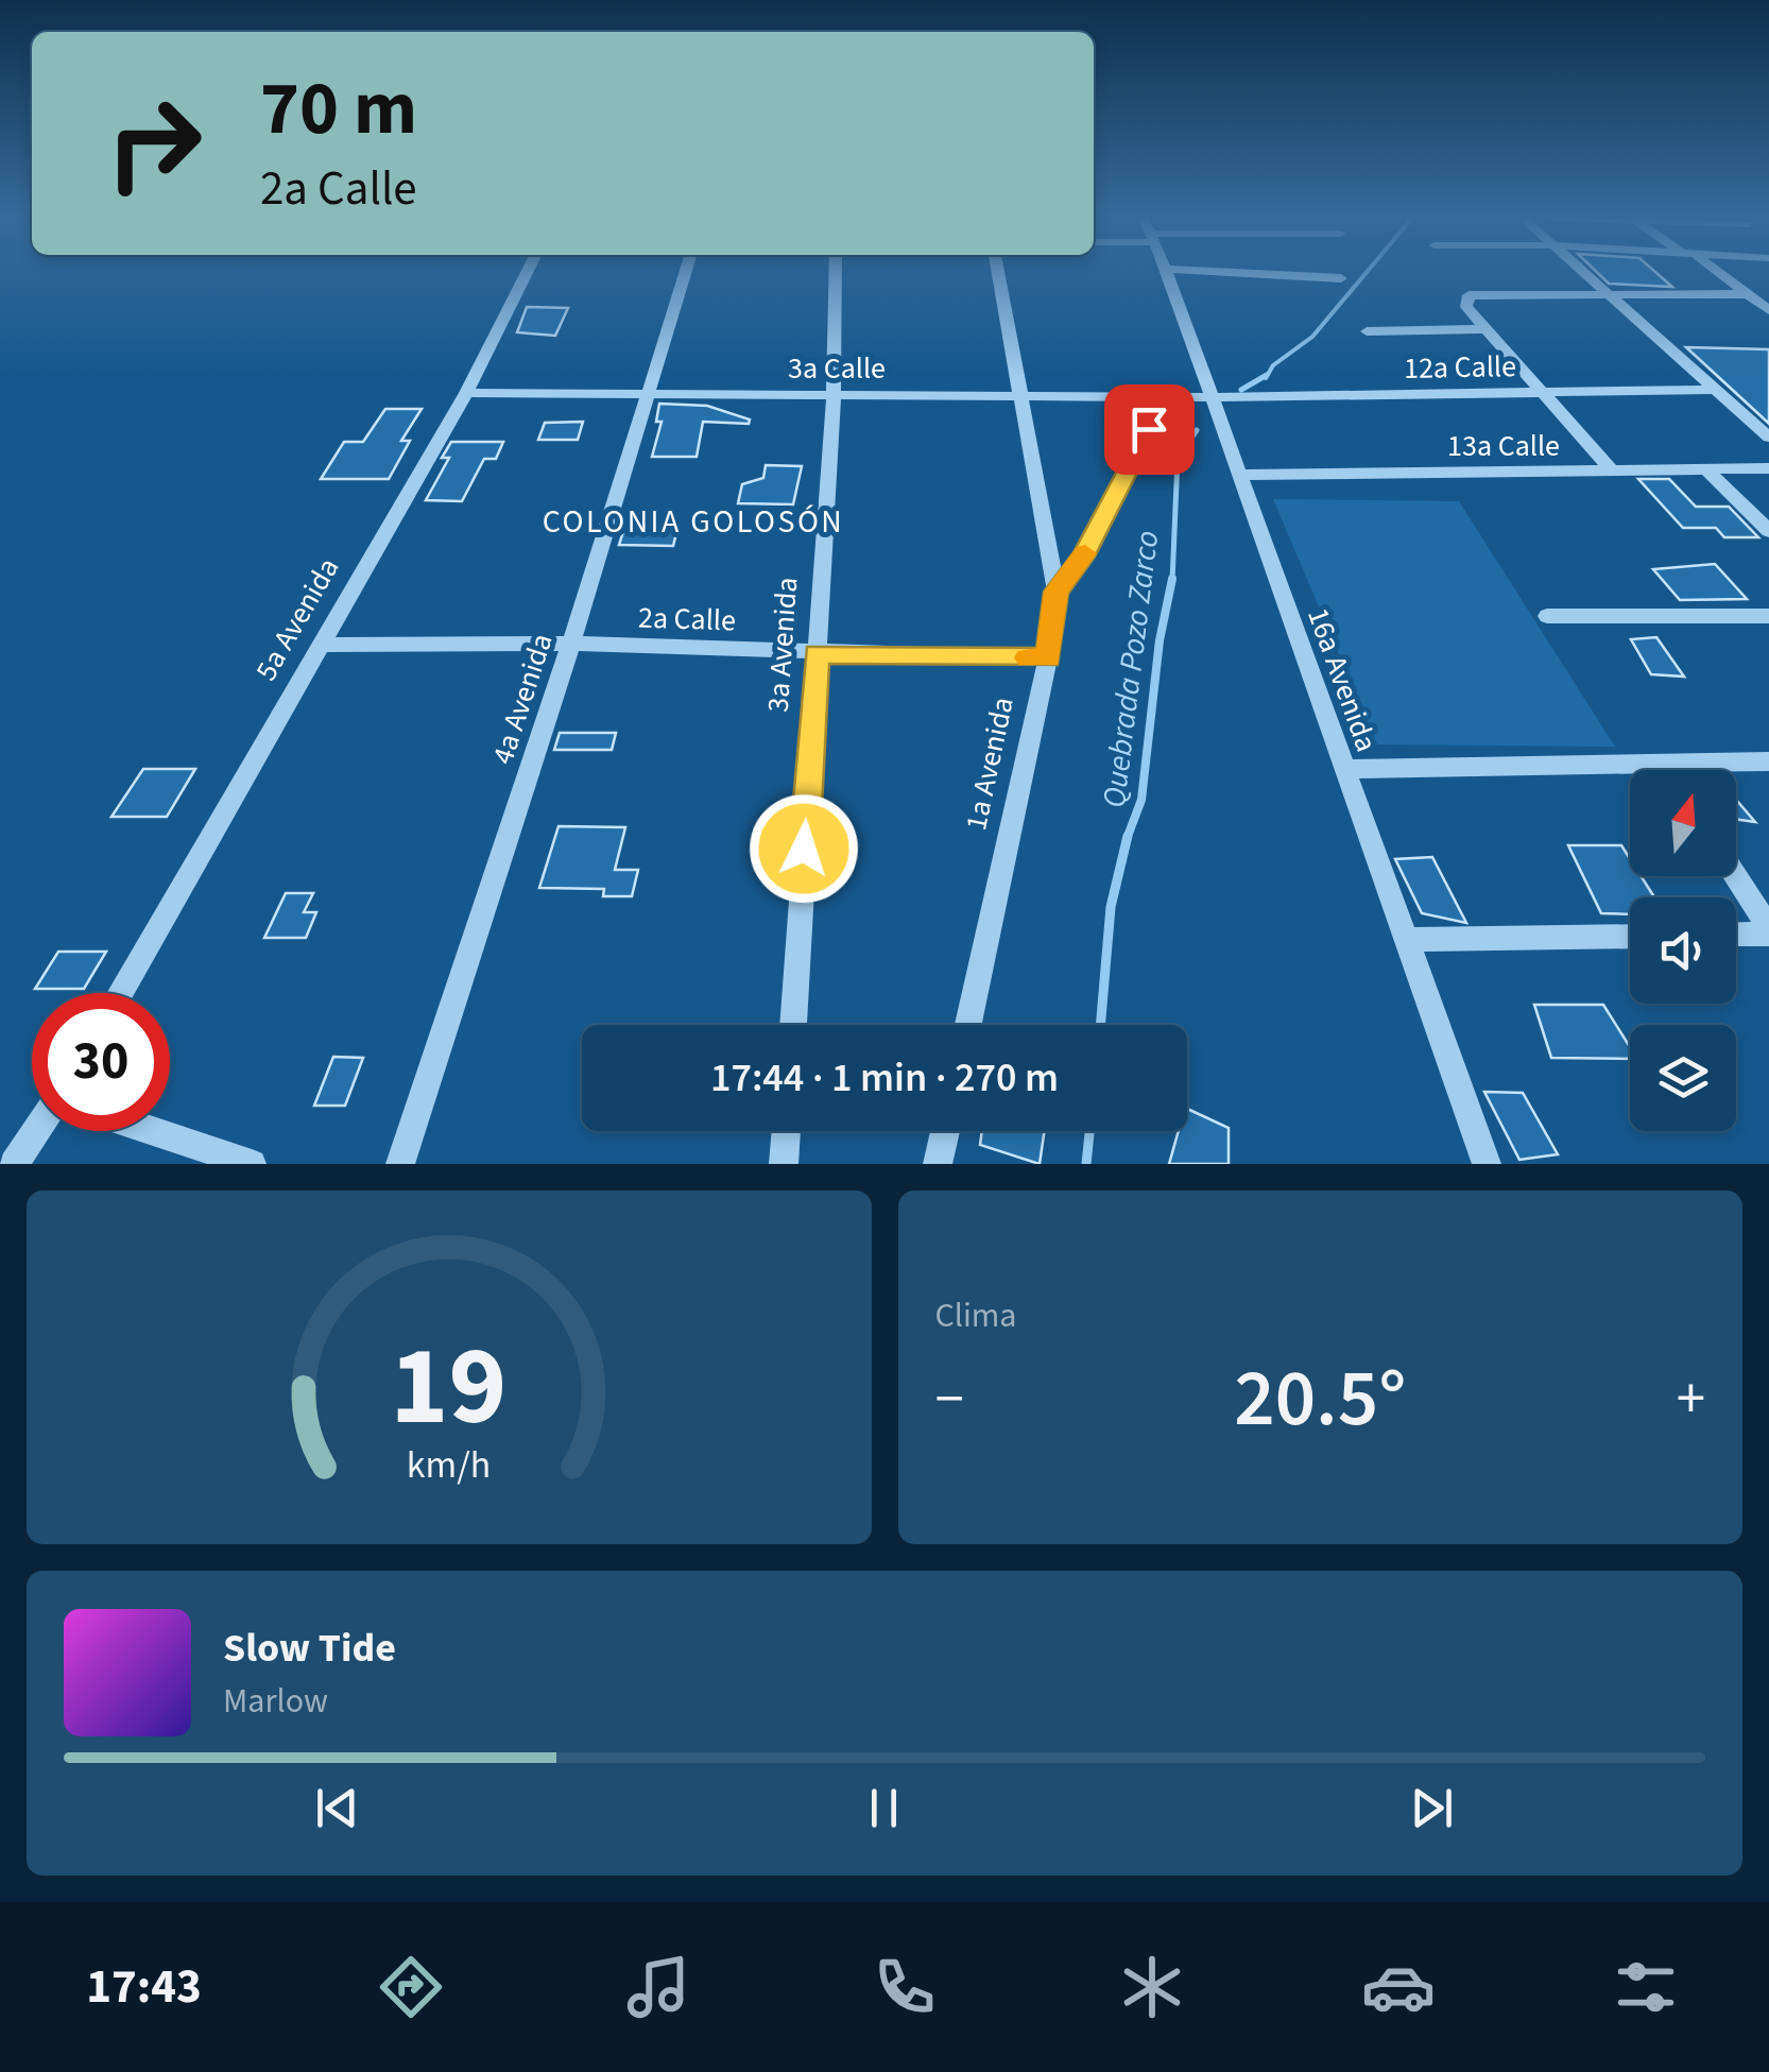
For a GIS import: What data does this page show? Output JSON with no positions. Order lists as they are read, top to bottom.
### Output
{
  "streets": {
    "street": [
      "12a Calle",
      "3a Calle",
      "13a Calle",
      "5a Avenida",
      "2a Calle",
      "3a Avenida",
      "16a Avenida",
      "4a Avenida",
      "1a Avenida"
    ]
  },
  "crossings": [
    ["12a Calle", "3a Calle"],
    ["12a Calle", "16a Avenida"],
    ["3a Calle", "5a Avenida"],
    ["3a Calle", "3a Avenida"],
    ["3a Calle", "16a Avenida"],
    ["3a Calle", "4a Avenida"],
    ["13a Calle", "16a Avenida"],
    ["5a Avenida", "2a Calle"],
    ["2a Calle", "3a Avenida"],
    ["2a Calle", "4a Avenida"],
    ["2a Calle", "1a Avenida"]
  ],
  "districts": ["COLONIA GOLOSÓN"],
  "water": ["Quebrada Pozo Zarco"],
  "north": "top",
  "page": {
    "turn": ["70 m", "2a Calle"],
    "limit": "30",
    "trip": "17:44 · 1 min · 270 m",
    "tile": "Clima",
    "heat": ["−", "20.5°", "+"],
    "song": ["Slow Tide", "Marlow"],
    "tabs": "17:43",
    "gauge": ["19", "km/h"]
  }
}
